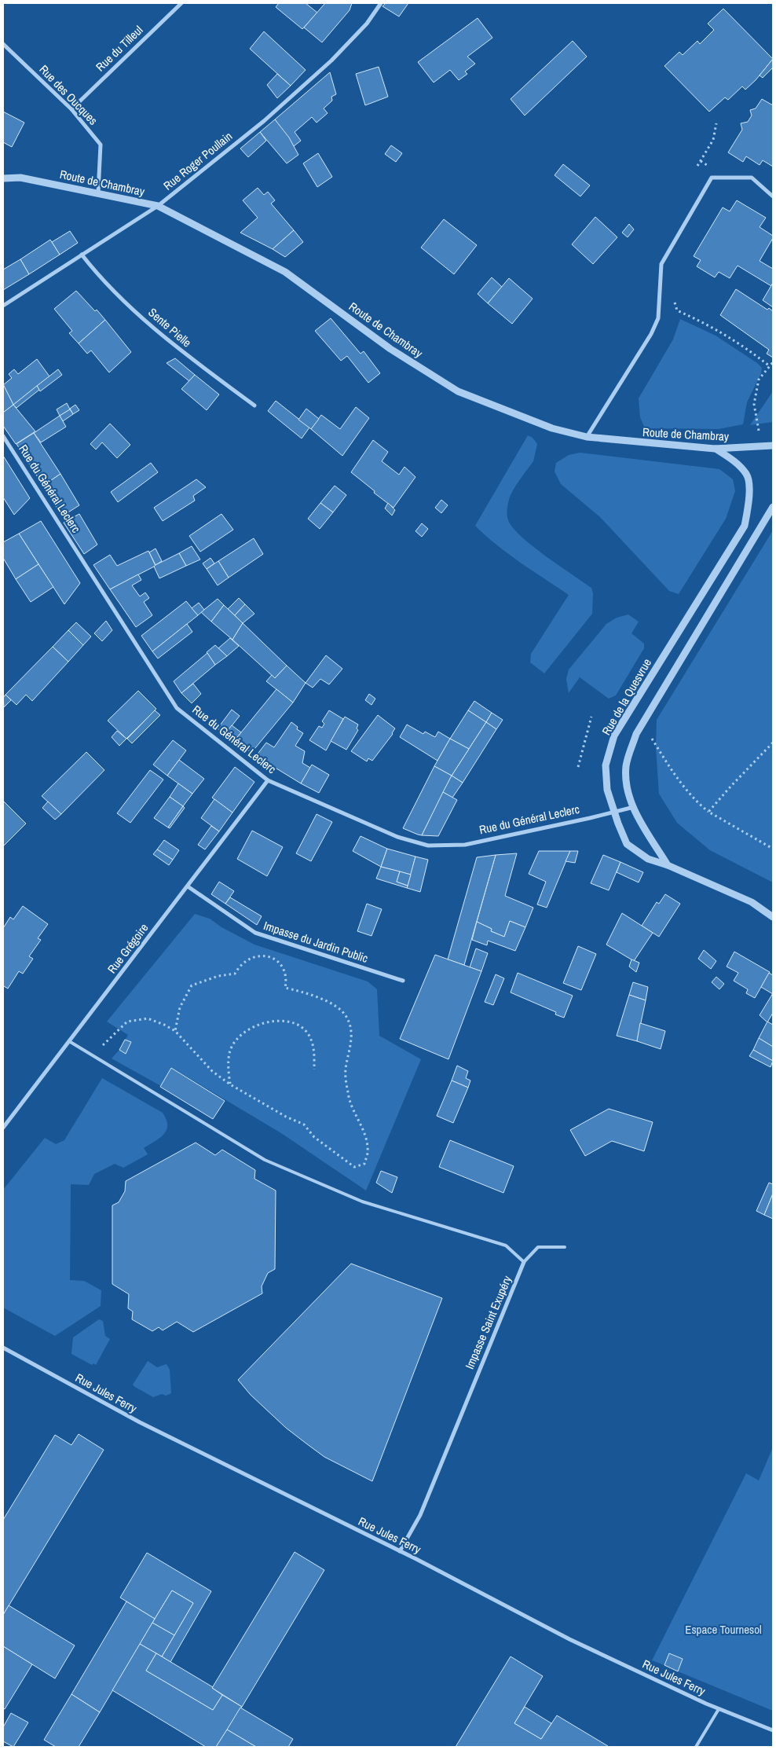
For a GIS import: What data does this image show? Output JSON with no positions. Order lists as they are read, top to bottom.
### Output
{
  "streets": {
    "street": [
      "Rue du Tilleul",
      "Rue des Oucques",
      "Rue Roger Poullain",
      "Route de Chambray",
      "Sente Pielle",
      "Rue du Général Leclerc",
      "Rue de la Quesvrue",
      "Impasse du Jardin Public",
      "Rue Grégoire",
      "Impasse Saint Exupéry",
      "Rue Jules Ferry"
    ]
  },
  "crossings": [
    ["Rue du Tilleul", "Rue des Oucques"],
    ["Rue des Oucques", "Route de Chambray"],
    ["Rue Roger Poullain", "Route de Chambray"],
    ["Rue Roger Poullain", "Sente Pielle"],
    ["Route de Chambray", "Rue de la Quesvrue"],
    ["Rue du Général Leclerc", "Rue de la Quesvrue"],
    ["Rue du Général Leclerc", "Rue Grégoire"],
    ["Impasse du Jardin Public", "Rue Grégoire"],
    ["Impasse Saint Exupéry", "Rue Jules Ferry"]
  ],
  "parks": ["Espace Tournesol"]
}
